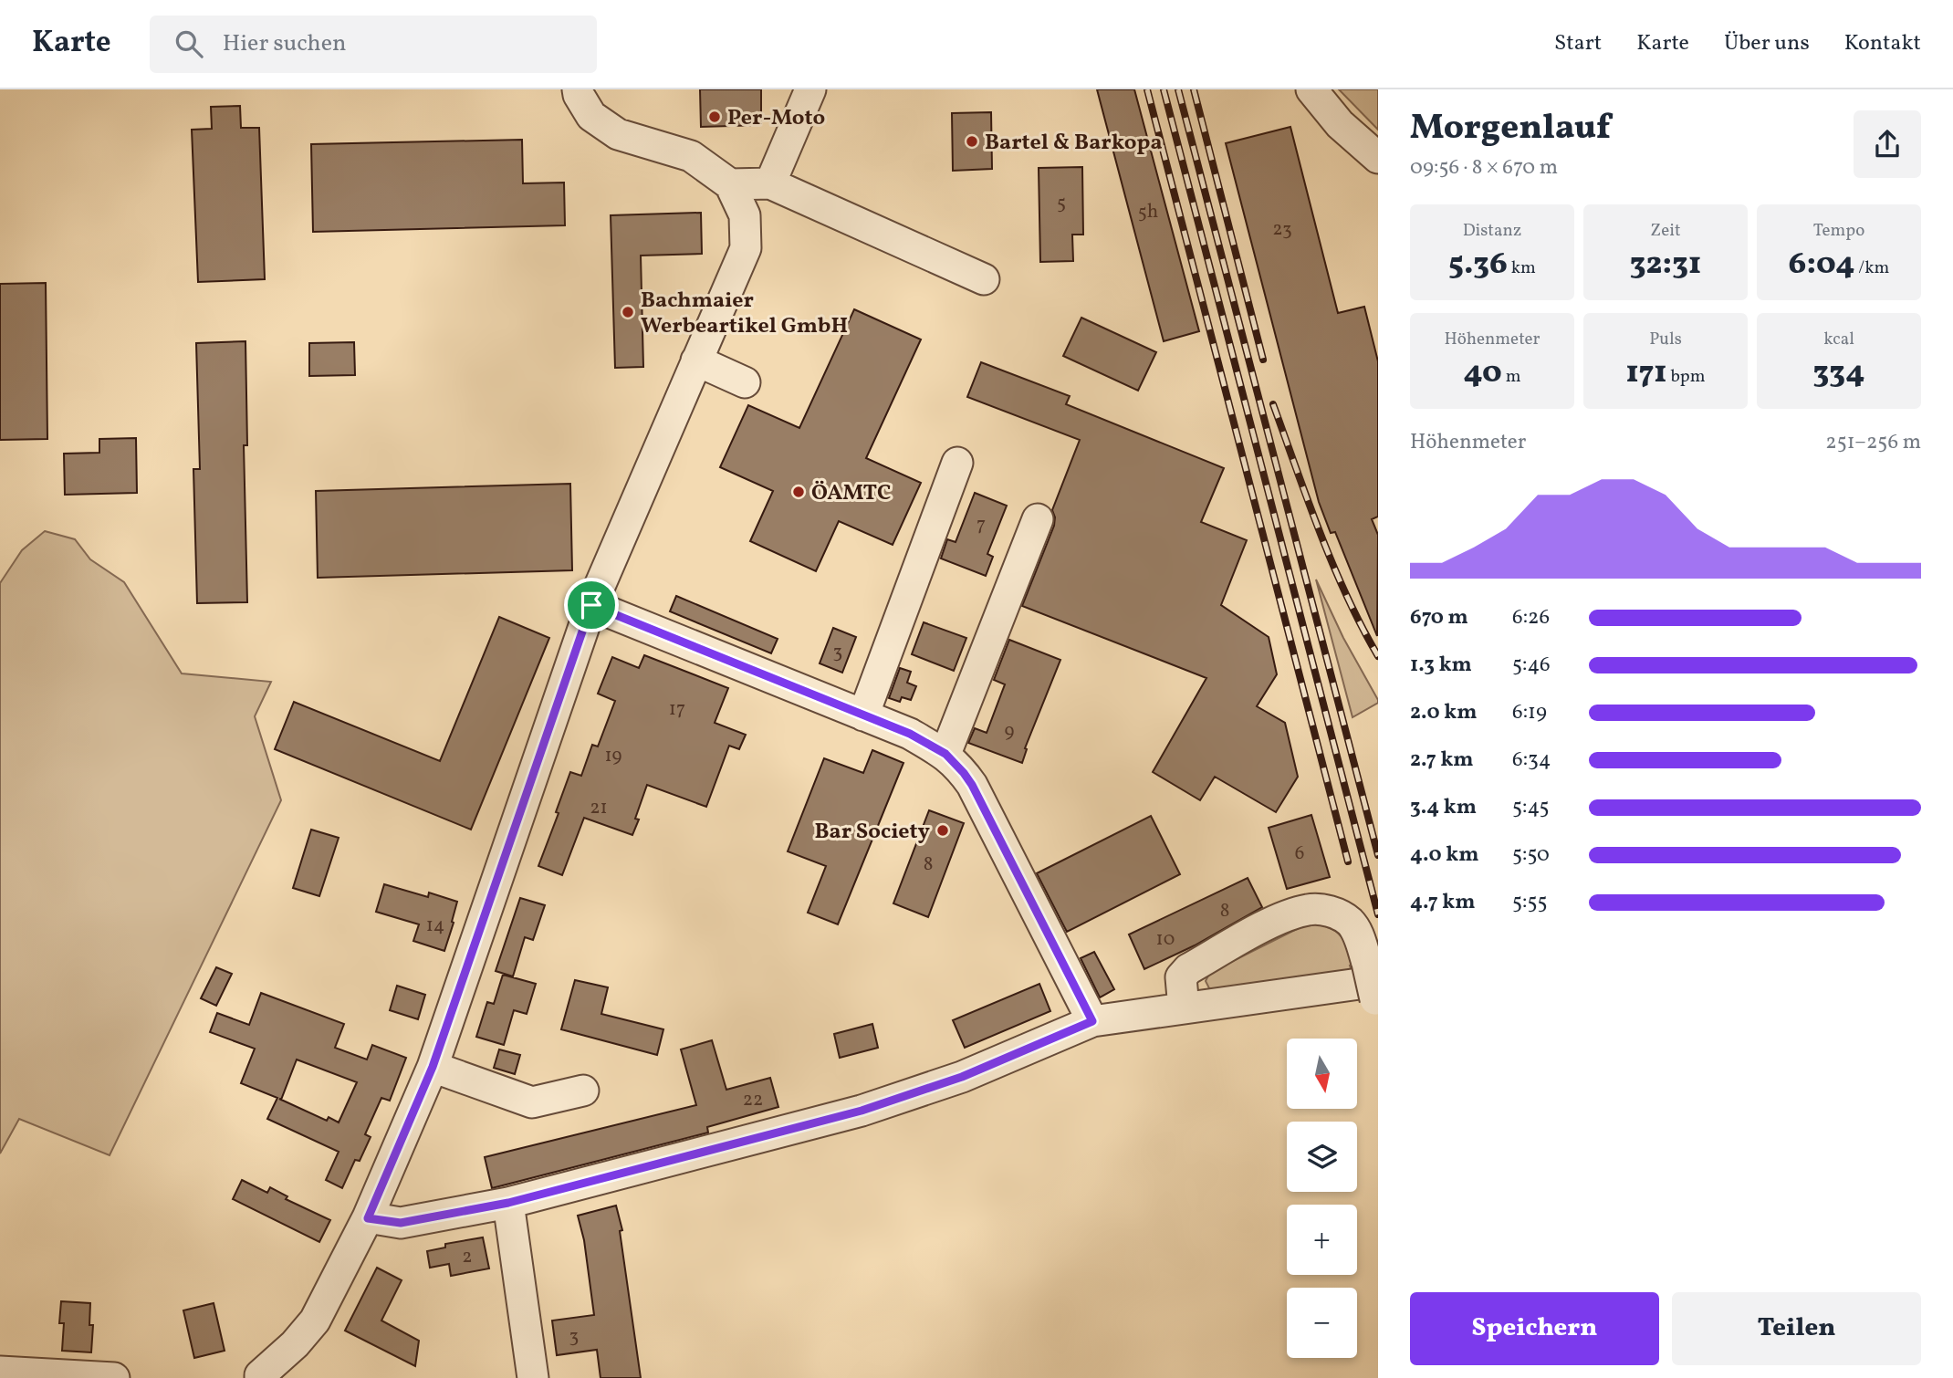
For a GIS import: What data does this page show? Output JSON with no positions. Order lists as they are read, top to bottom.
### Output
{
  "places": [
    "Per-Moto",
    "Bartel & Barkopa",
    "Bachmaier Werbeartikel GmbH",
    "ÖAMTC",
    "Bar Society"
  ],
  "house_numbers": [
    "5",
    "5h",
    "23",
    "7",
    "3",
    "17",
    "9",
    "19",
    "21",
    "6",
    "8",
    "8",
    "14",
    "10",
    "22",
    "2",
    "3"
  ],
  "north": "bottom",
  "page": {
    "header": "Karte",
    "search": "Hier suchen",
    "nav": [
      "Start",
      "Karte",
      "Über uns",
      "Kontakt"
    ],
    "heading": ["Morgenlauf", "09:56 · 8 × 670 m"],
    "stats": [
      ["Distanz", "5.36 km"],
      ["Zeit", "32:31"],
      ["Tempo", "6:04 /km"],
      ["Höhenmeter", "40 m"],
      ["Puls", "171 bpm"],
      ["kcal", "334"]
    ],
    "chart": ["Höhenmeter", "251–256 m"],
    "list": [
      {
        "name": "670 m",
        "note": "6:26"
      },
      {
        "name": "1.3 km",
        "note": "5:46"
      },
      {
        "name": "2.0 km",
        "note": "6:19"
      },
      {
        "name": "2.7 km",
        "note": "6:34"
      },
      {
        "name": "3.4 km",
        "note": "5:45"
      },
      {
        "name": "4.0 km",
        "note": "5:50"
      },
      {
        "name": "4.7 km",
        "note": "5:55"
      }
    ],
    "map_buttons": ["+", "−"],
    "buttons": ["Speichern", "Teilen"]
  }
}
